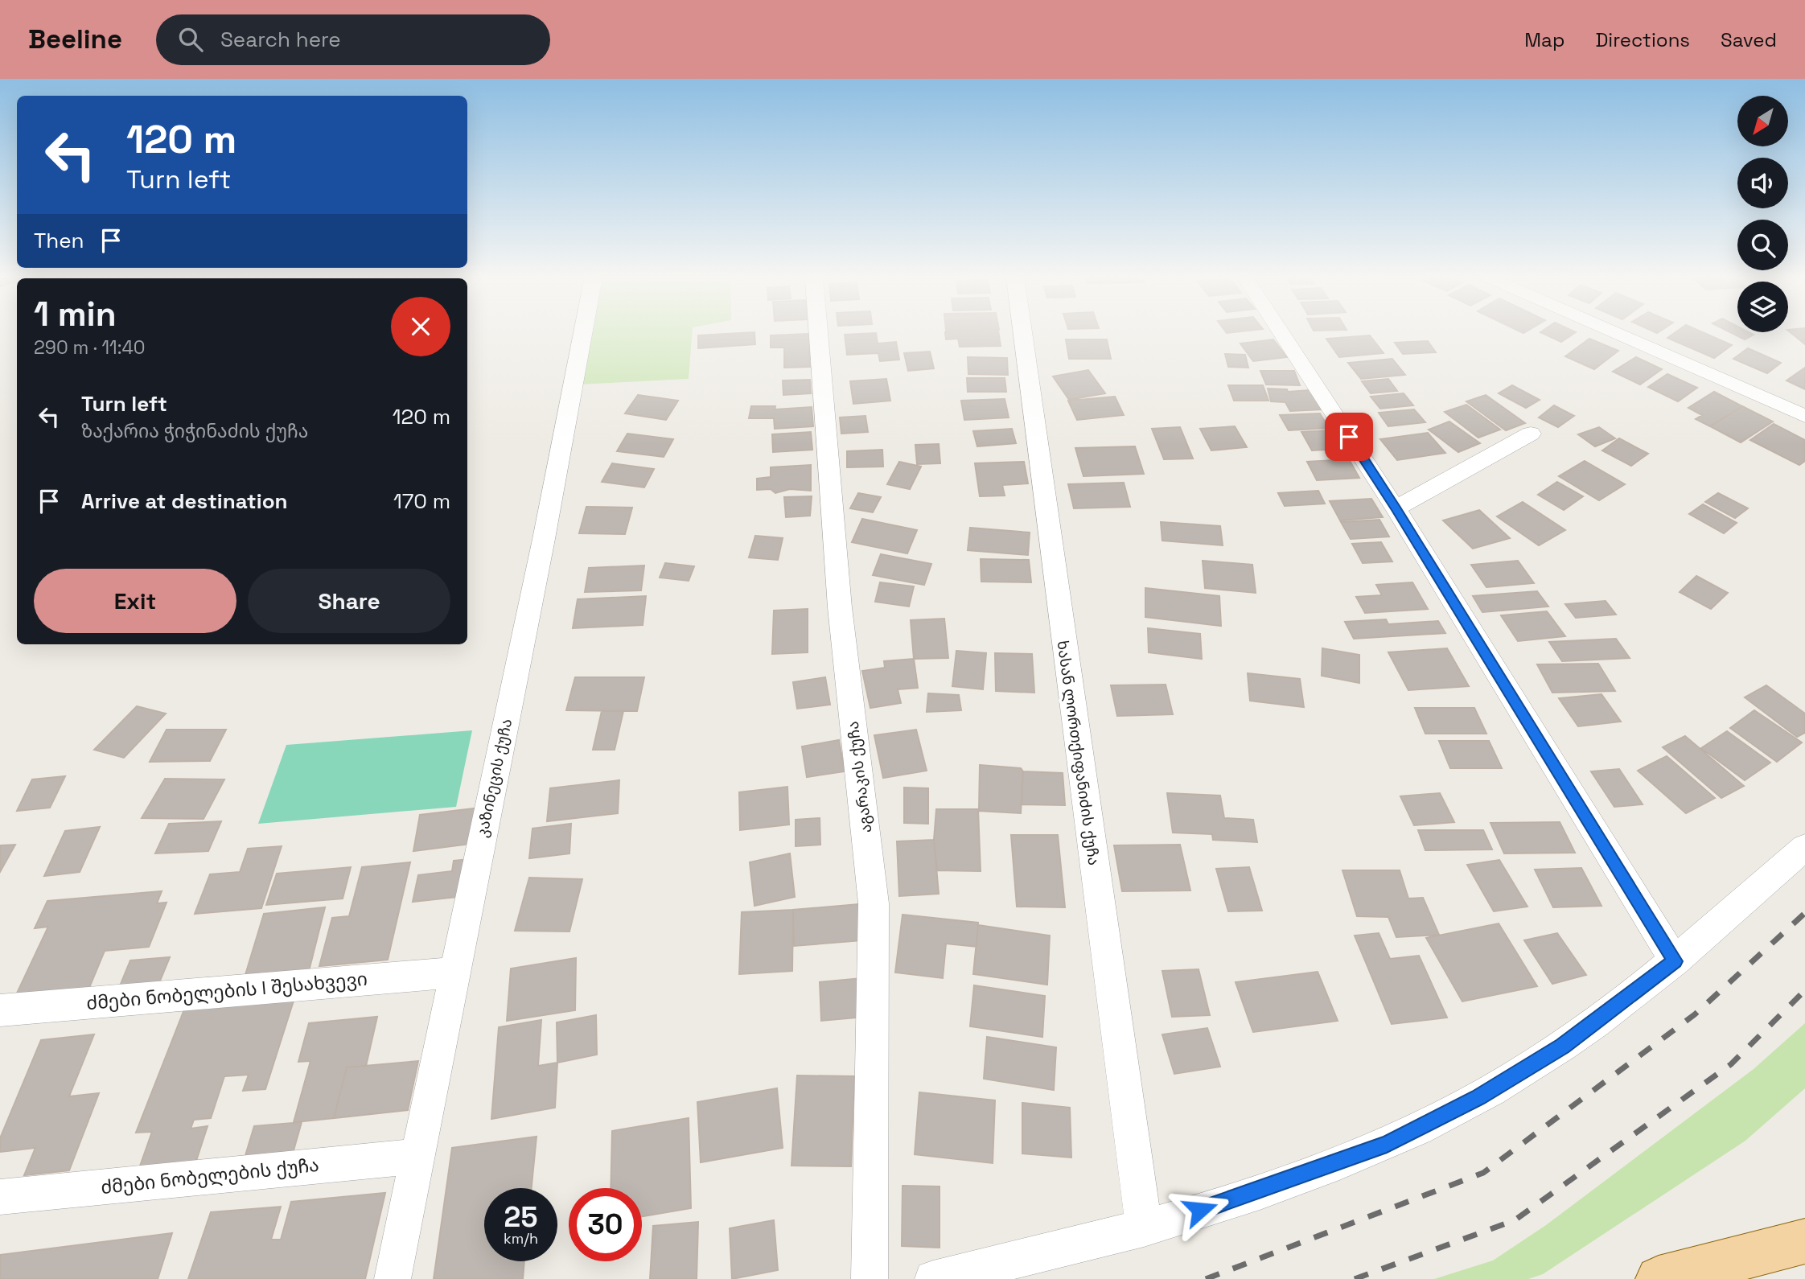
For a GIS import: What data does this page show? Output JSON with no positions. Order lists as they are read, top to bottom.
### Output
{
  "streets": {
    "street": [
      "ხასან ლორთქიფანიძის ქუჩა",
      "აგარაკის ქუჩა",
      "კაზინეცის ქუჩა",
      "ძმები ნობელების I შესახვევი",
      "ძმები ნობელების ქუჩა"
    ]
  },
  "crossings": [
    ["კაზინეცის ქუჩა", "ძმები ნობელების I შესახვევი"],
    ["კაზინეცის ქუჩა", "ძმები ნობელების ქუჩა"]
  ],
  "north": "bottom left",
  "page": {
    "header": "Beeline",
    "search": "Search here",
    "nav": ["Map", "Directions", "Saved"],
    "turn": ["120 m", "Turn left"],
    "then": "Then",
    "heading": ["1 min", "290 m · 11:40"],
    "list": [
      {
        "name": "Turn left",
        "note": "ზაქარია ჭიჭინაძის ქუჩა",
        "value": "120 m"
      },
      {
        "name": "Arrive at destination",
        "value": "170 m"
      }
    ],
    "buttons": ["Exit", "Share"],
    "speed": "25 km/h",
    "limit": "30"
  }
}
